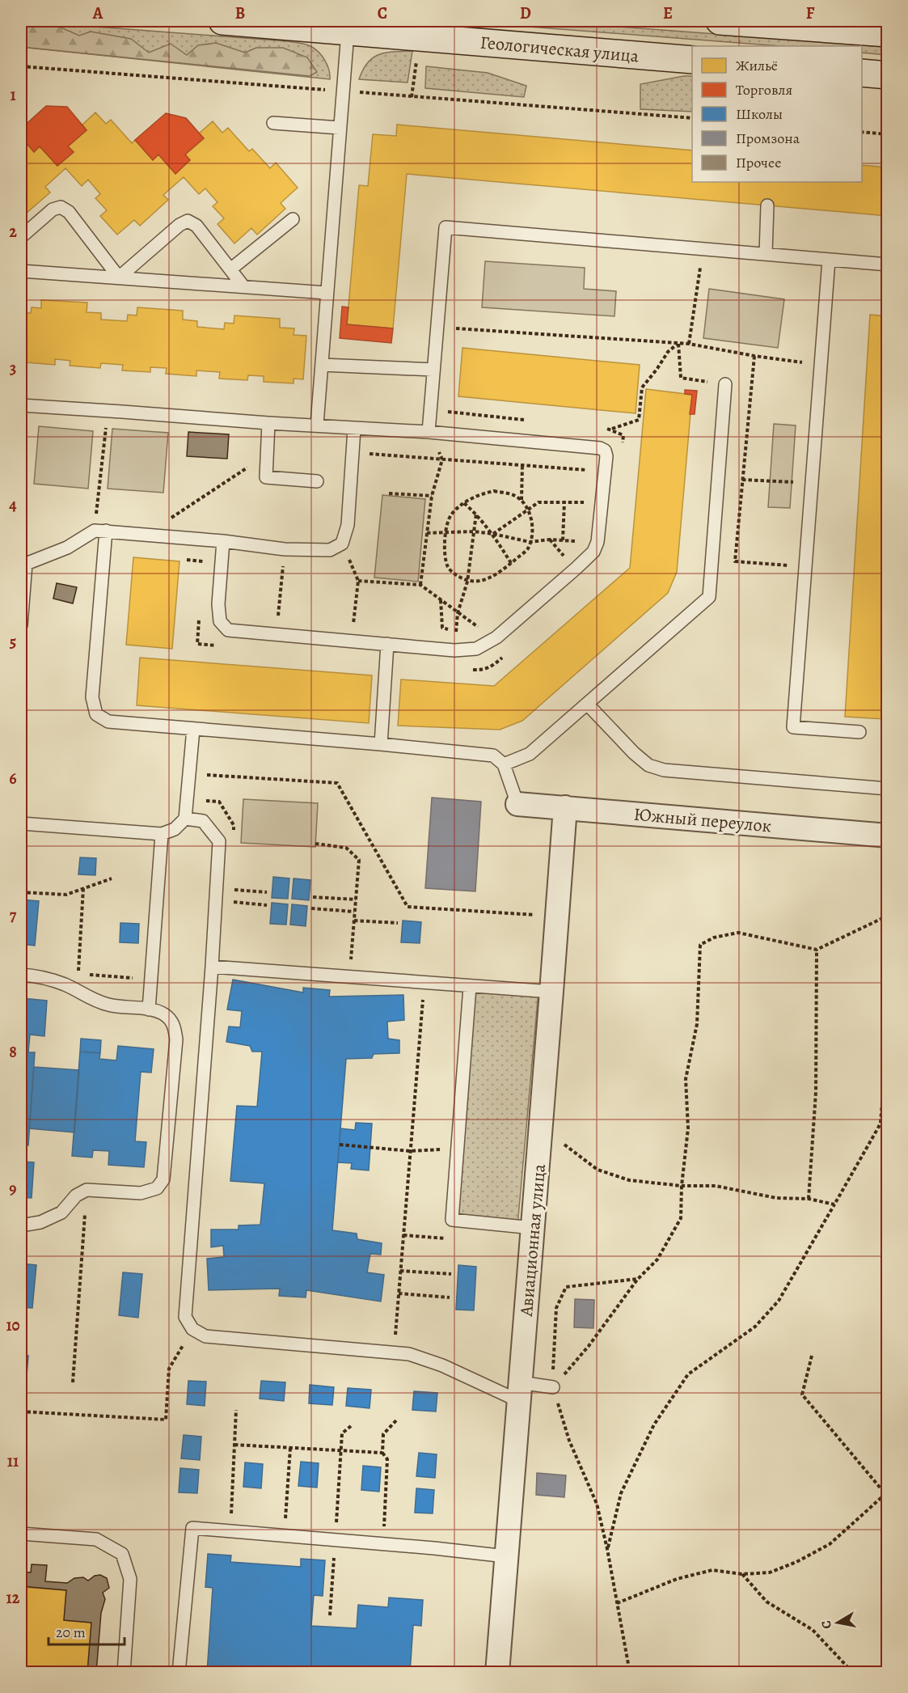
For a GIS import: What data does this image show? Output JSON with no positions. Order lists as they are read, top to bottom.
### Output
{
  "streets": {
    "main road": ["Геологическая улица"],
    "street": ["Южный переулок", "Авиационная улица"]
  },
  "crossings": [
    ["Южный переулок", "Авиационная улица"]
  ],
  "legend": [
    "Жильё",
    "Торговля",
    "Школы",
    "Промзона",
    "Прочее"
  ],
  "scale_bar": "20 m",
  "north": "left",
  "grid": {
    "columns": [
      "A",
      "B",
      "C",
      "D",
      "E",
      "F"
    ],
    "rows": [
      "1",
      "2",
      "3",
      "4",
      "5",
      "6",
      "7",
      "8",
      "9",
      "10",
      "11",
      "12"
    ]
  }
}
